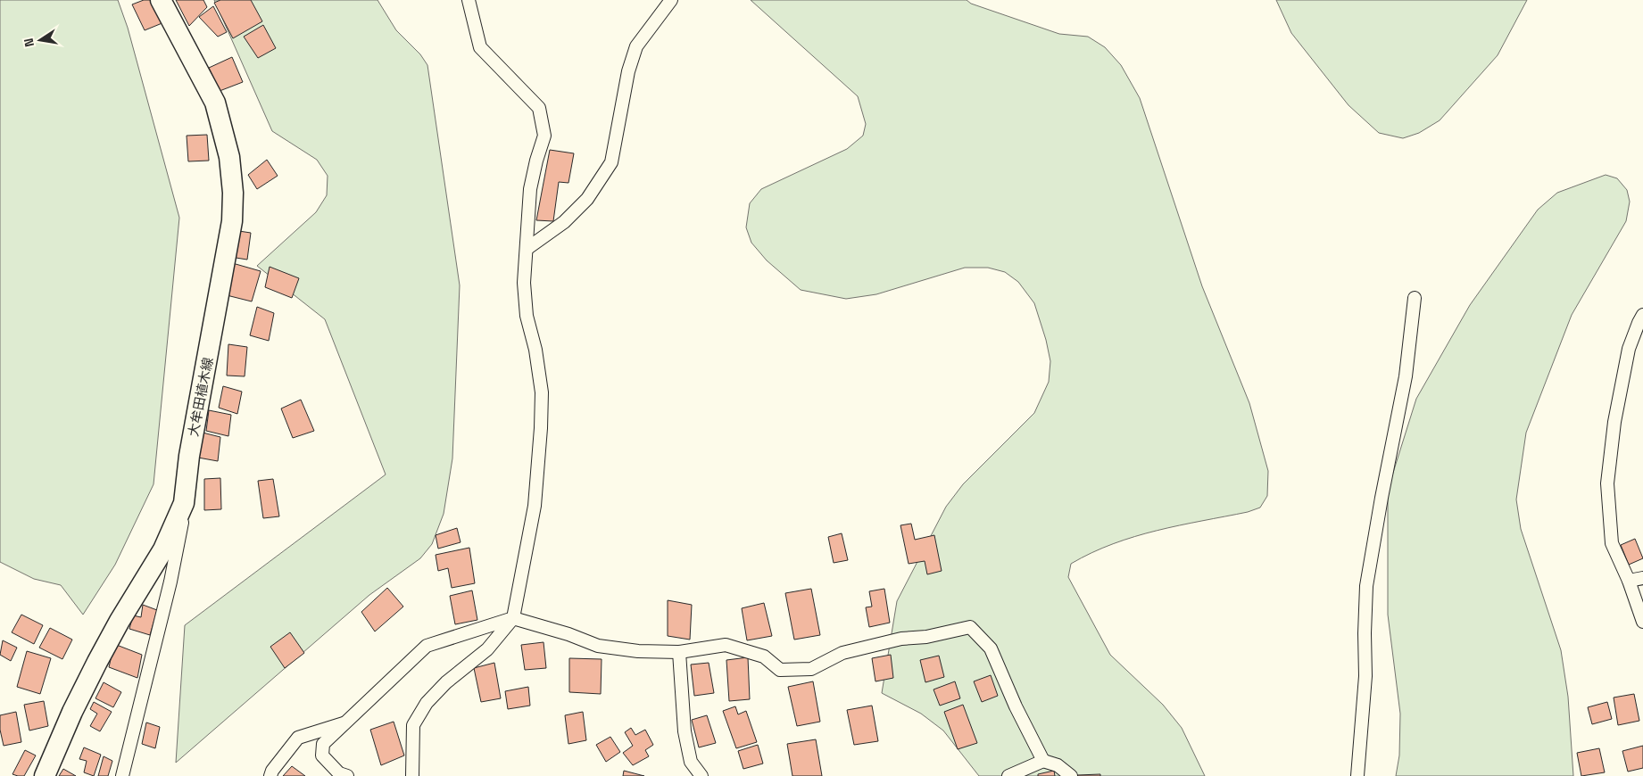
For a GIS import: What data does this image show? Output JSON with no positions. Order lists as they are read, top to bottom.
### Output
{
  "streets": {
    "main road": ["大牟田植木線"]
  },
  "north": "left"
}
